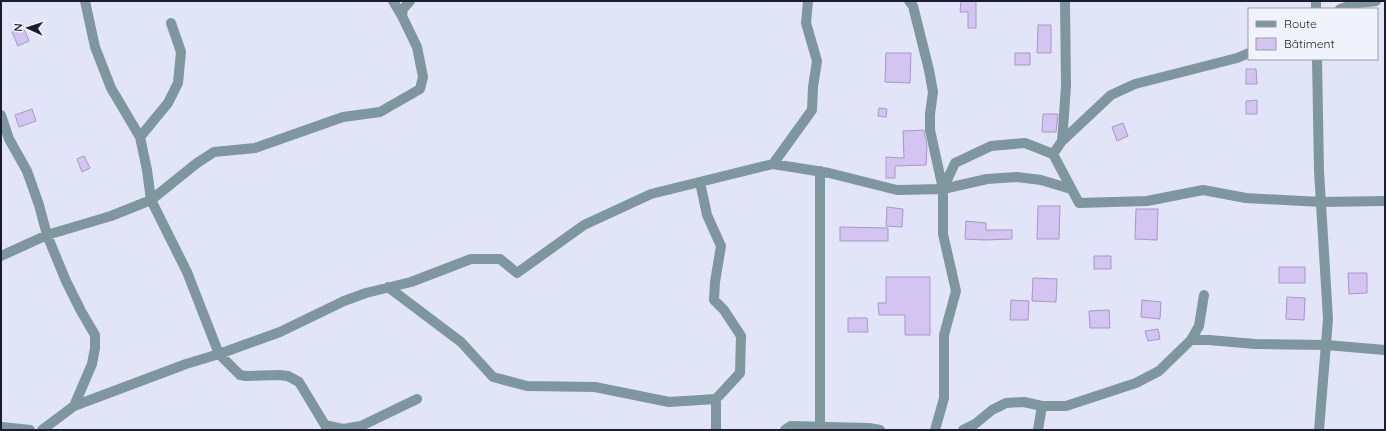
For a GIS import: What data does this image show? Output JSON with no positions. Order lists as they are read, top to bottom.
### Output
{
  "legend": ["Route", "Bâtiment"],
  "north": "left"
}
